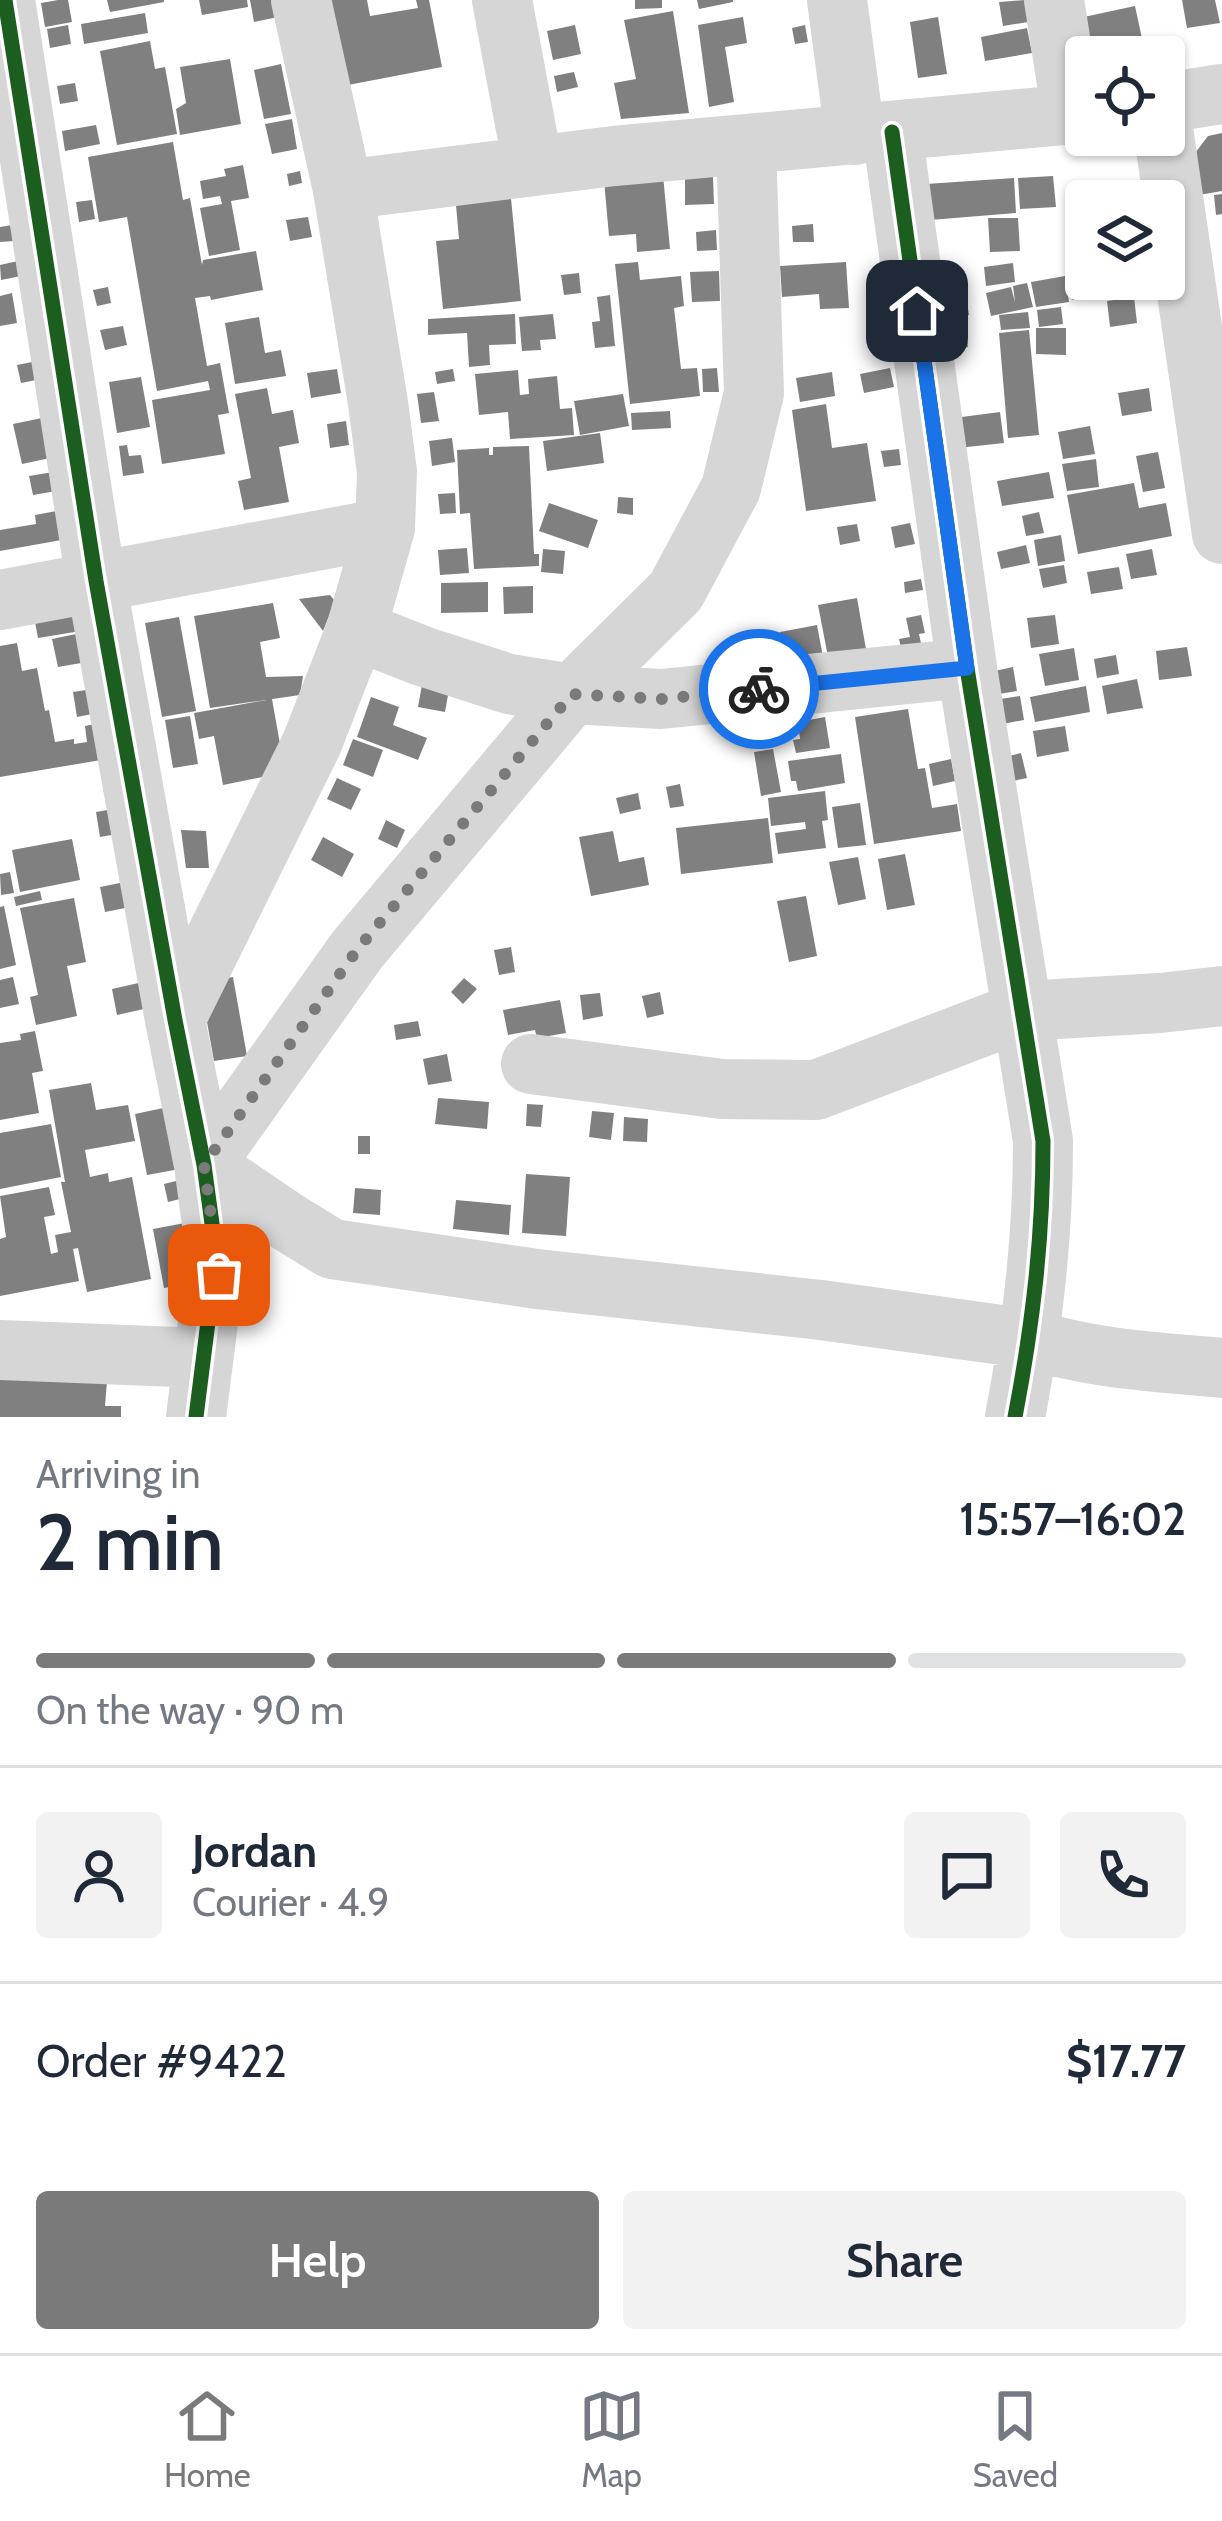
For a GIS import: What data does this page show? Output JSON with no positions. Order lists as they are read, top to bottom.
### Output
{
  "page": {
    "heading": ["2 min", "Arriving in", "15:57–16:02"],
    "panel": [
      "Jordan",
      "Courier · 4.9",
      "Order #9422",
      "$17.77"
    ],
    "bar": "On the way · 90 m",
    "buttons": ["Help", "Share"],
    "tabs": ["Home", "Map", "Saved"]
  }
}
